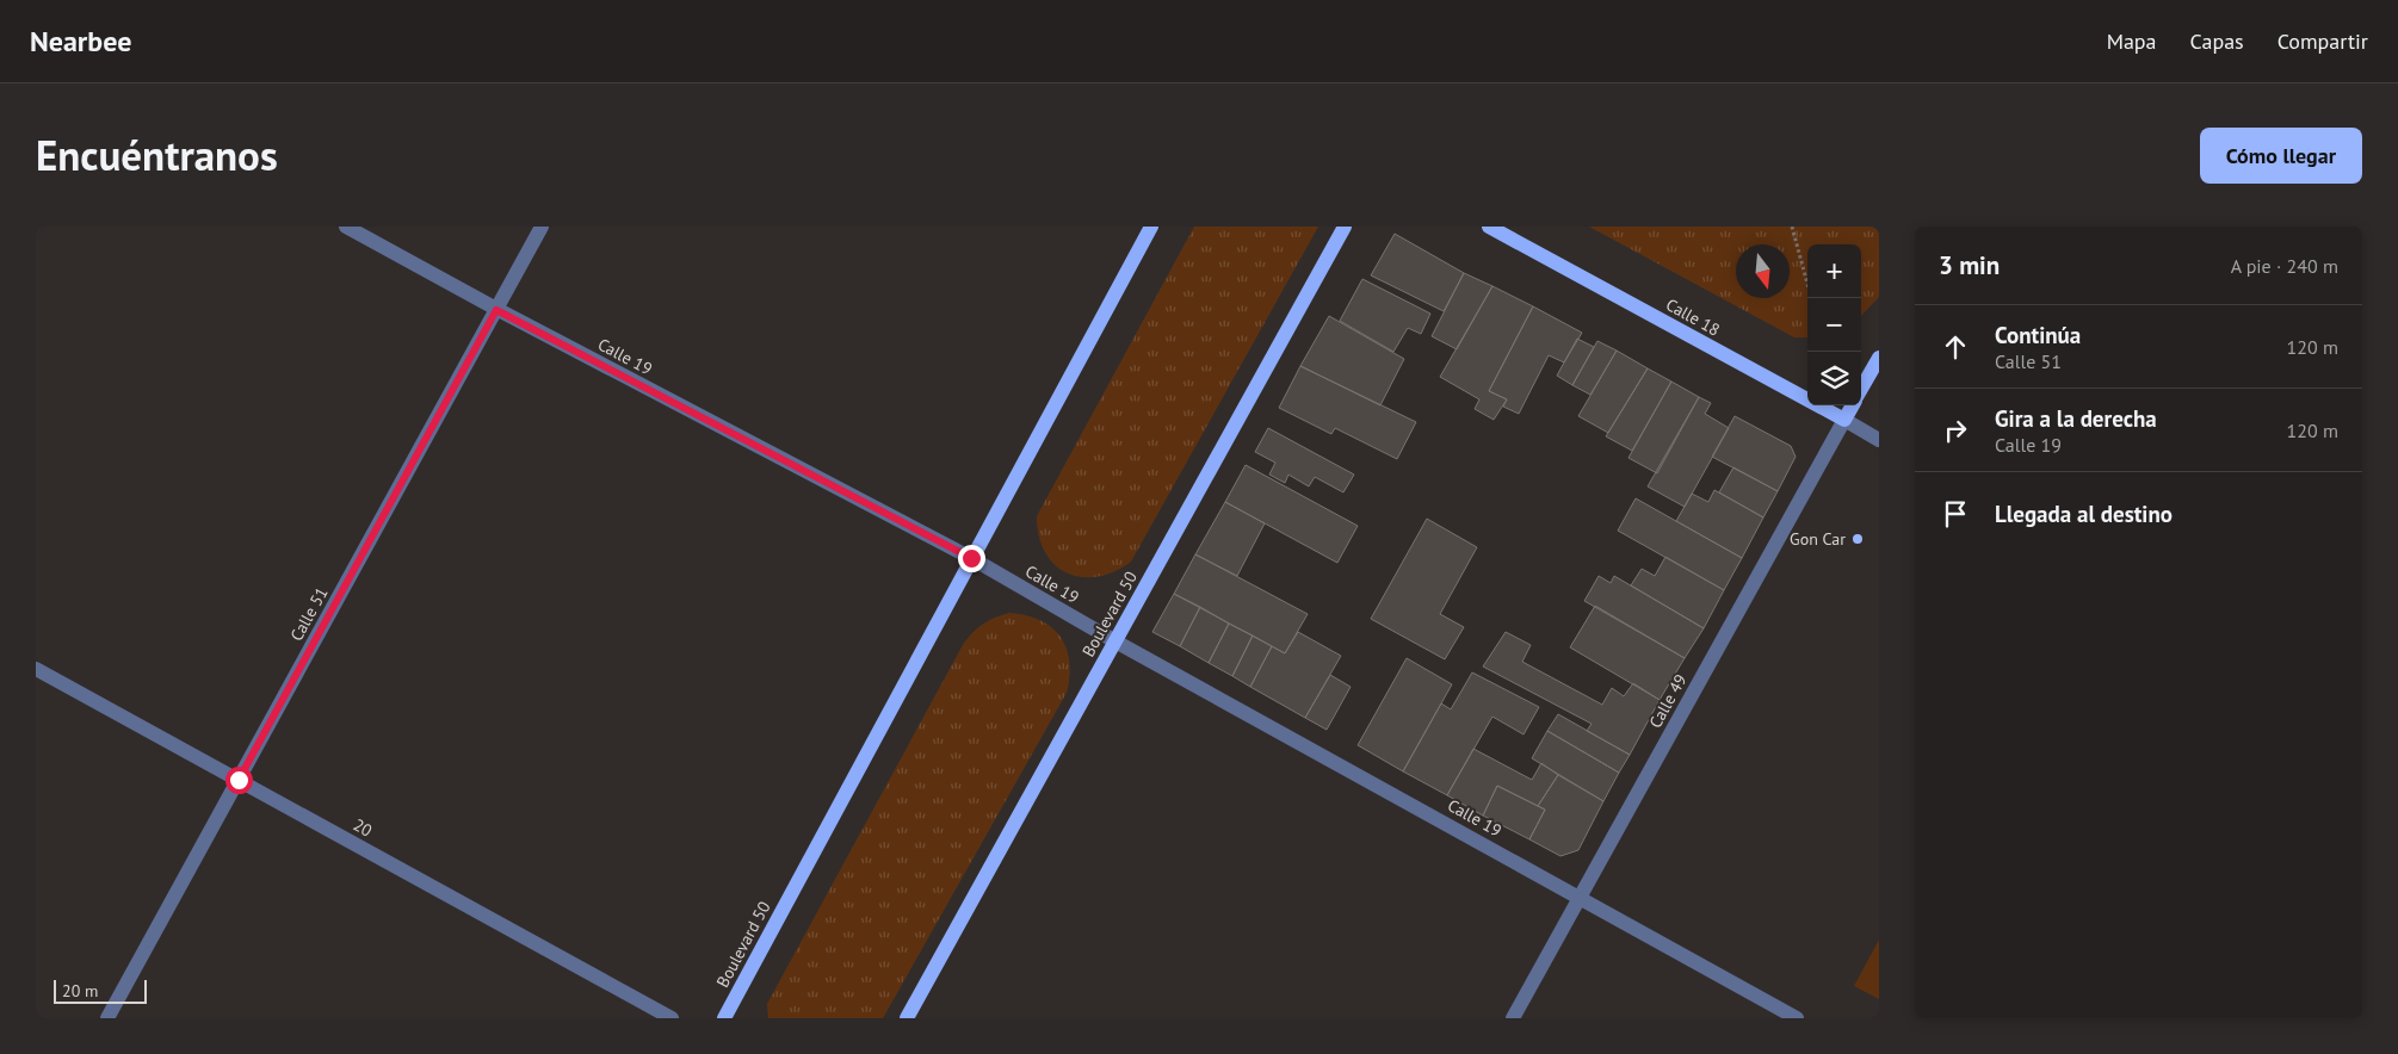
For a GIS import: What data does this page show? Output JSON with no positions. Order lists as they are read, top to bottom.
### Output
{
  "streets": {
    "main road": ["Calle 18", "Boulevard 50", "Calle 49"],
    "street": ["Calle 19", "Calle 51", "20"]
  },
  "crossings": [
    ["Calle 18", "Calle 49"],
    ["Calle 19", "Calle 51"],
    ["Calle 19", "Boulevard 50"],
    ["Calle 19", "Calle 49"],
    ["Calle 51", "20"]
  ],
  "places": ["Gon Car"],
  "scale_bar": "20 m",
  "north": "bottom",
  "page": {
    "header": "Nearbee",
    "nav": ["Mapa", "Capas", "Compartir"],
    "title": "Encuéntranos",
    "buttons": "Cómo llegar",
    "heading": ["3 min", "A pie · 240 m"],
    "map_buttons": ["+", "−"],
    "list": [
      ["Continúa", "Calle 51", "120 m"],
      ["Gira a la derecha", "Calle 19", "120 m"],
      "Llegada al destino"
    ],
    "scale": "20 m"
  }
}
